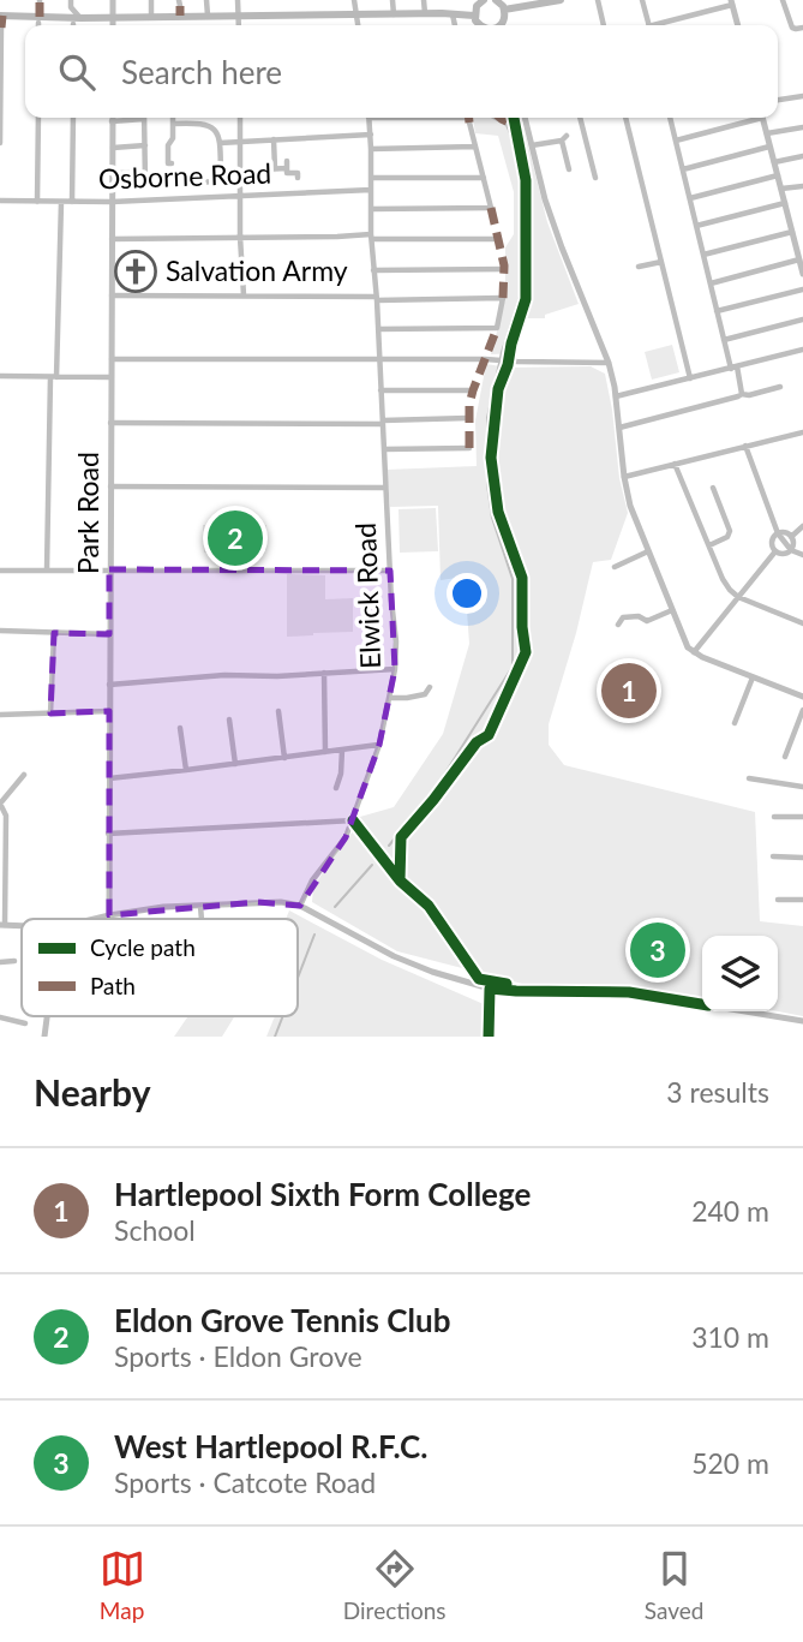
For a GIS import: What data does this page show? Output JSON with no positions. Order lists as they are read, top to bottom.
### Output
{
  "streets": {
    "street": ["Osborne Road", "Park Road", "Elwick Road"]
  },
  "crossings": [
    ["Osborne Road", "Park Road"],
    ["Osborne Road", "Elwick Road"]
  ],
  "places": {
    "church": ["Salvation Army"]
  },
  "legend": ["Cycle path", "Path"],
  "page": {
    "search": "Search here",
    "pins": ["2", "1", "3"],
    "heading": ["Nearby", "3 results"],
    "list": [
      {
        "mark": "1",
        "name": "Hartlepool Sixth Form College",
        "note": "School",
        "value": "240 m"
      },
      {
        "mark": "2",
        "name": "Eldon Grove Tennis Club",
        "note": "Sports · Eldon Grove",
        "value": "310 m"
      },
      {
        "mark": "3",
        "name": "West Hartlepool R.F.C.",
        "note": "Sports · Catcote Road",
        "value": "520 m"
      }
    ],
    "nav": ["Map", "Directions", "Saved"]
  }
}
